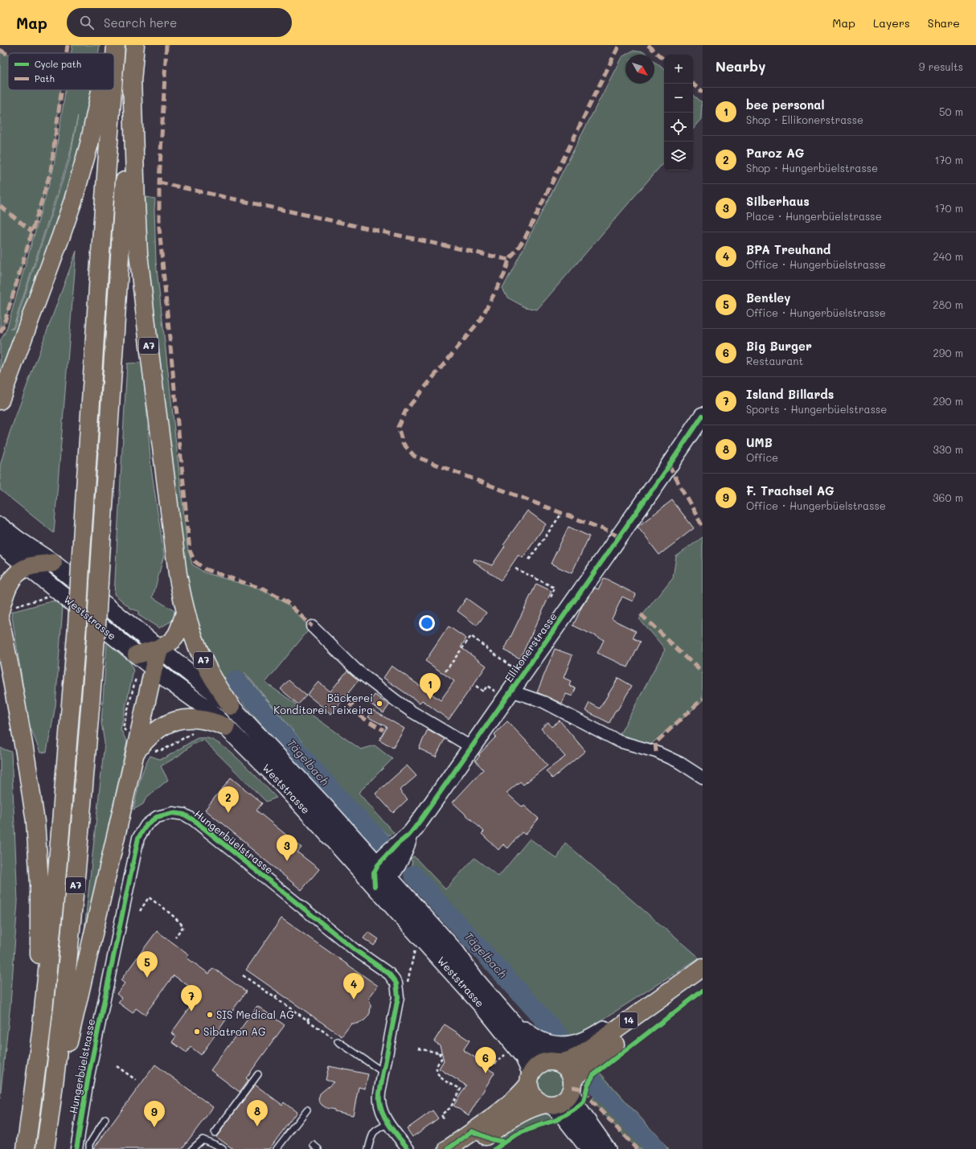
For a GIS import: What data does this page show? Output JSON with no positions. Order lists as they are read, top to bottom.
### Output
{
  "streets": {
    "main road": [
      "A7",
      "Weststrasse",
      "Ellikonerstrasse",
      "14"
    ],
    "street": ["Hungerbüelstrasse"]
  },
  "crossings": [
    ["A7", "Weststrasse"],
    ["Weststrasse", "Ellikonerstrasse"],
    ["Weststrasse", "14"]
  ],
  "water": ["Tägelbach"],
  "places": ["Bäckerei Konditorei Teixeira", "SIS Medical AG", "Sibatron AG"],
  "legend": ["Cycle path", "Path"],
  "north": "bottom right",
  "page": {
    "header": "Map",
    "search": "Search here",
    "nav": ["Map", "Layers", "Share"],
    "heading": ["Nearby", "9 results"],
    "map_buttons": ["+", "−"],
    "list": [
      {
        "mark": "1",
        "name": "bee personal",
        "note": "Shop · Ellikonerstrasse",
        "value": "50 m"
      },
      {
        "mark": "2",
        "name": "Paroz AG",
        "note": "Shop · Hungerbüelstrasse",
        "value": "170 m"
      },
      {
        "mark": "3",
        "name": "Silberhaus",
        "note": "Place · Hungerbüelstrasse",
        "value": "170 m"
      },
      {
        "mark": "4",
        "name": "BPA Treuhand",
        "note": "Office · Hungerbüelstrasse",
        "value": "240 m"
      },
      {
        "mark": "5",
        "name": "Bentley",
        "note": "Office · Hungerbüelstrasse",
        "value": "280 m"
      },
      {
        "mark": "6",
        "name": "Big Burger",
        "note": "Restaurant",
        "value": "290 m"
      },
      {
        "mark": "7",
        "name": "Island Billards",
        "note": "Sports · Hungerbüelstrasse",
        "value": "290 m"
      },
      {
        "mark": "8",
        "name": "UMB",
        "note": "Office",
        "value": "330 m"
      },
      {
        "mark": "9",
        "name": "F. Trachsel AG",
        "note": "Office · Hungerbüelstrasse",
        "value": "360 m"
      }
    ],
    "pins": [
      "1",
      "2",
      "3",
      "5",
      "4",
      "7",
      "6",
      "8",
      "9"
    ]
  }
}
